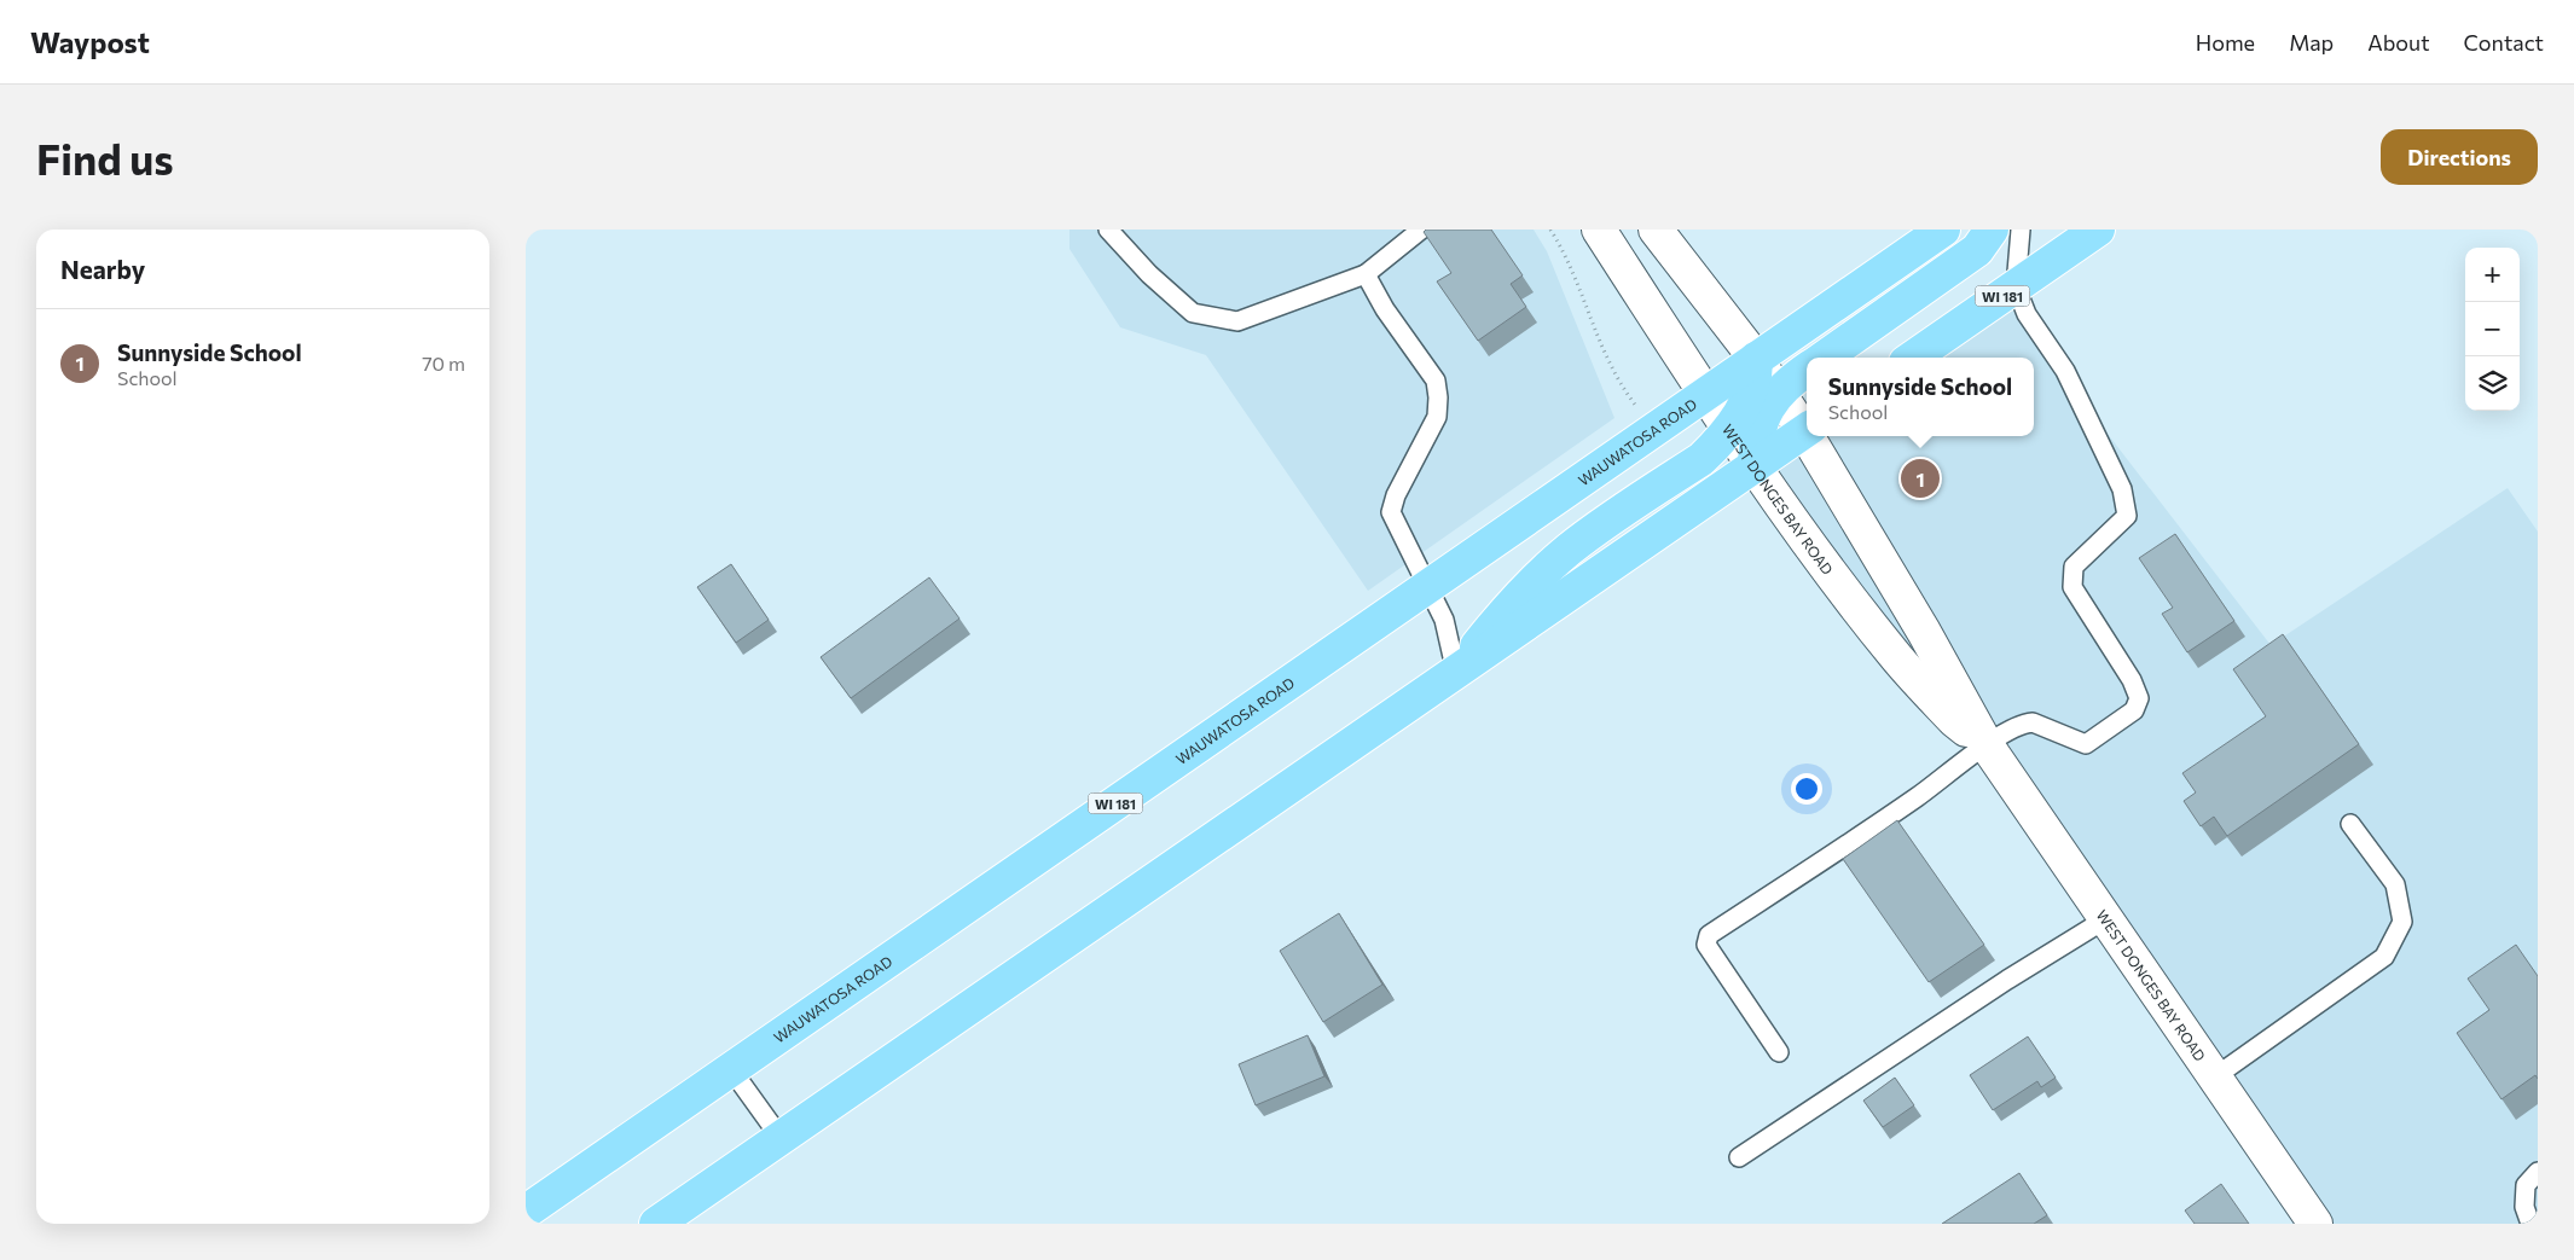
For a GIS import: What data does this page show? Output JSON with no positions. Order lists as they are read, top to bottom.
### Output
{
  "streets": {
    "main road": ["WI 181", "WAUWATOSA ROAD"],
    "street": ["WEST DONGES BAY ROAD"]
  },
  "crossings": [
    ["WAUWATOSA ROAD", "WEST DONGES BAY ROAD"]
  ],
  "page": {
    "header": "Waypost",
    "nav": [
      "Home",
      "Map",
      "About",
      "Contact"
    ],
    "buttons": "Directions",
    "title": "Find us",
    "heading": "Nearby",
    "map_buttons": ["+", "−"],
    "list": [
      {
        "mark": "1",
        "name": "Sunnyside School",
        "note": "School",
        "value": "70 m"
      }
    ],
    "popup": ["Sunnyside School", "School"],
    "pins": "1"
  }
}
